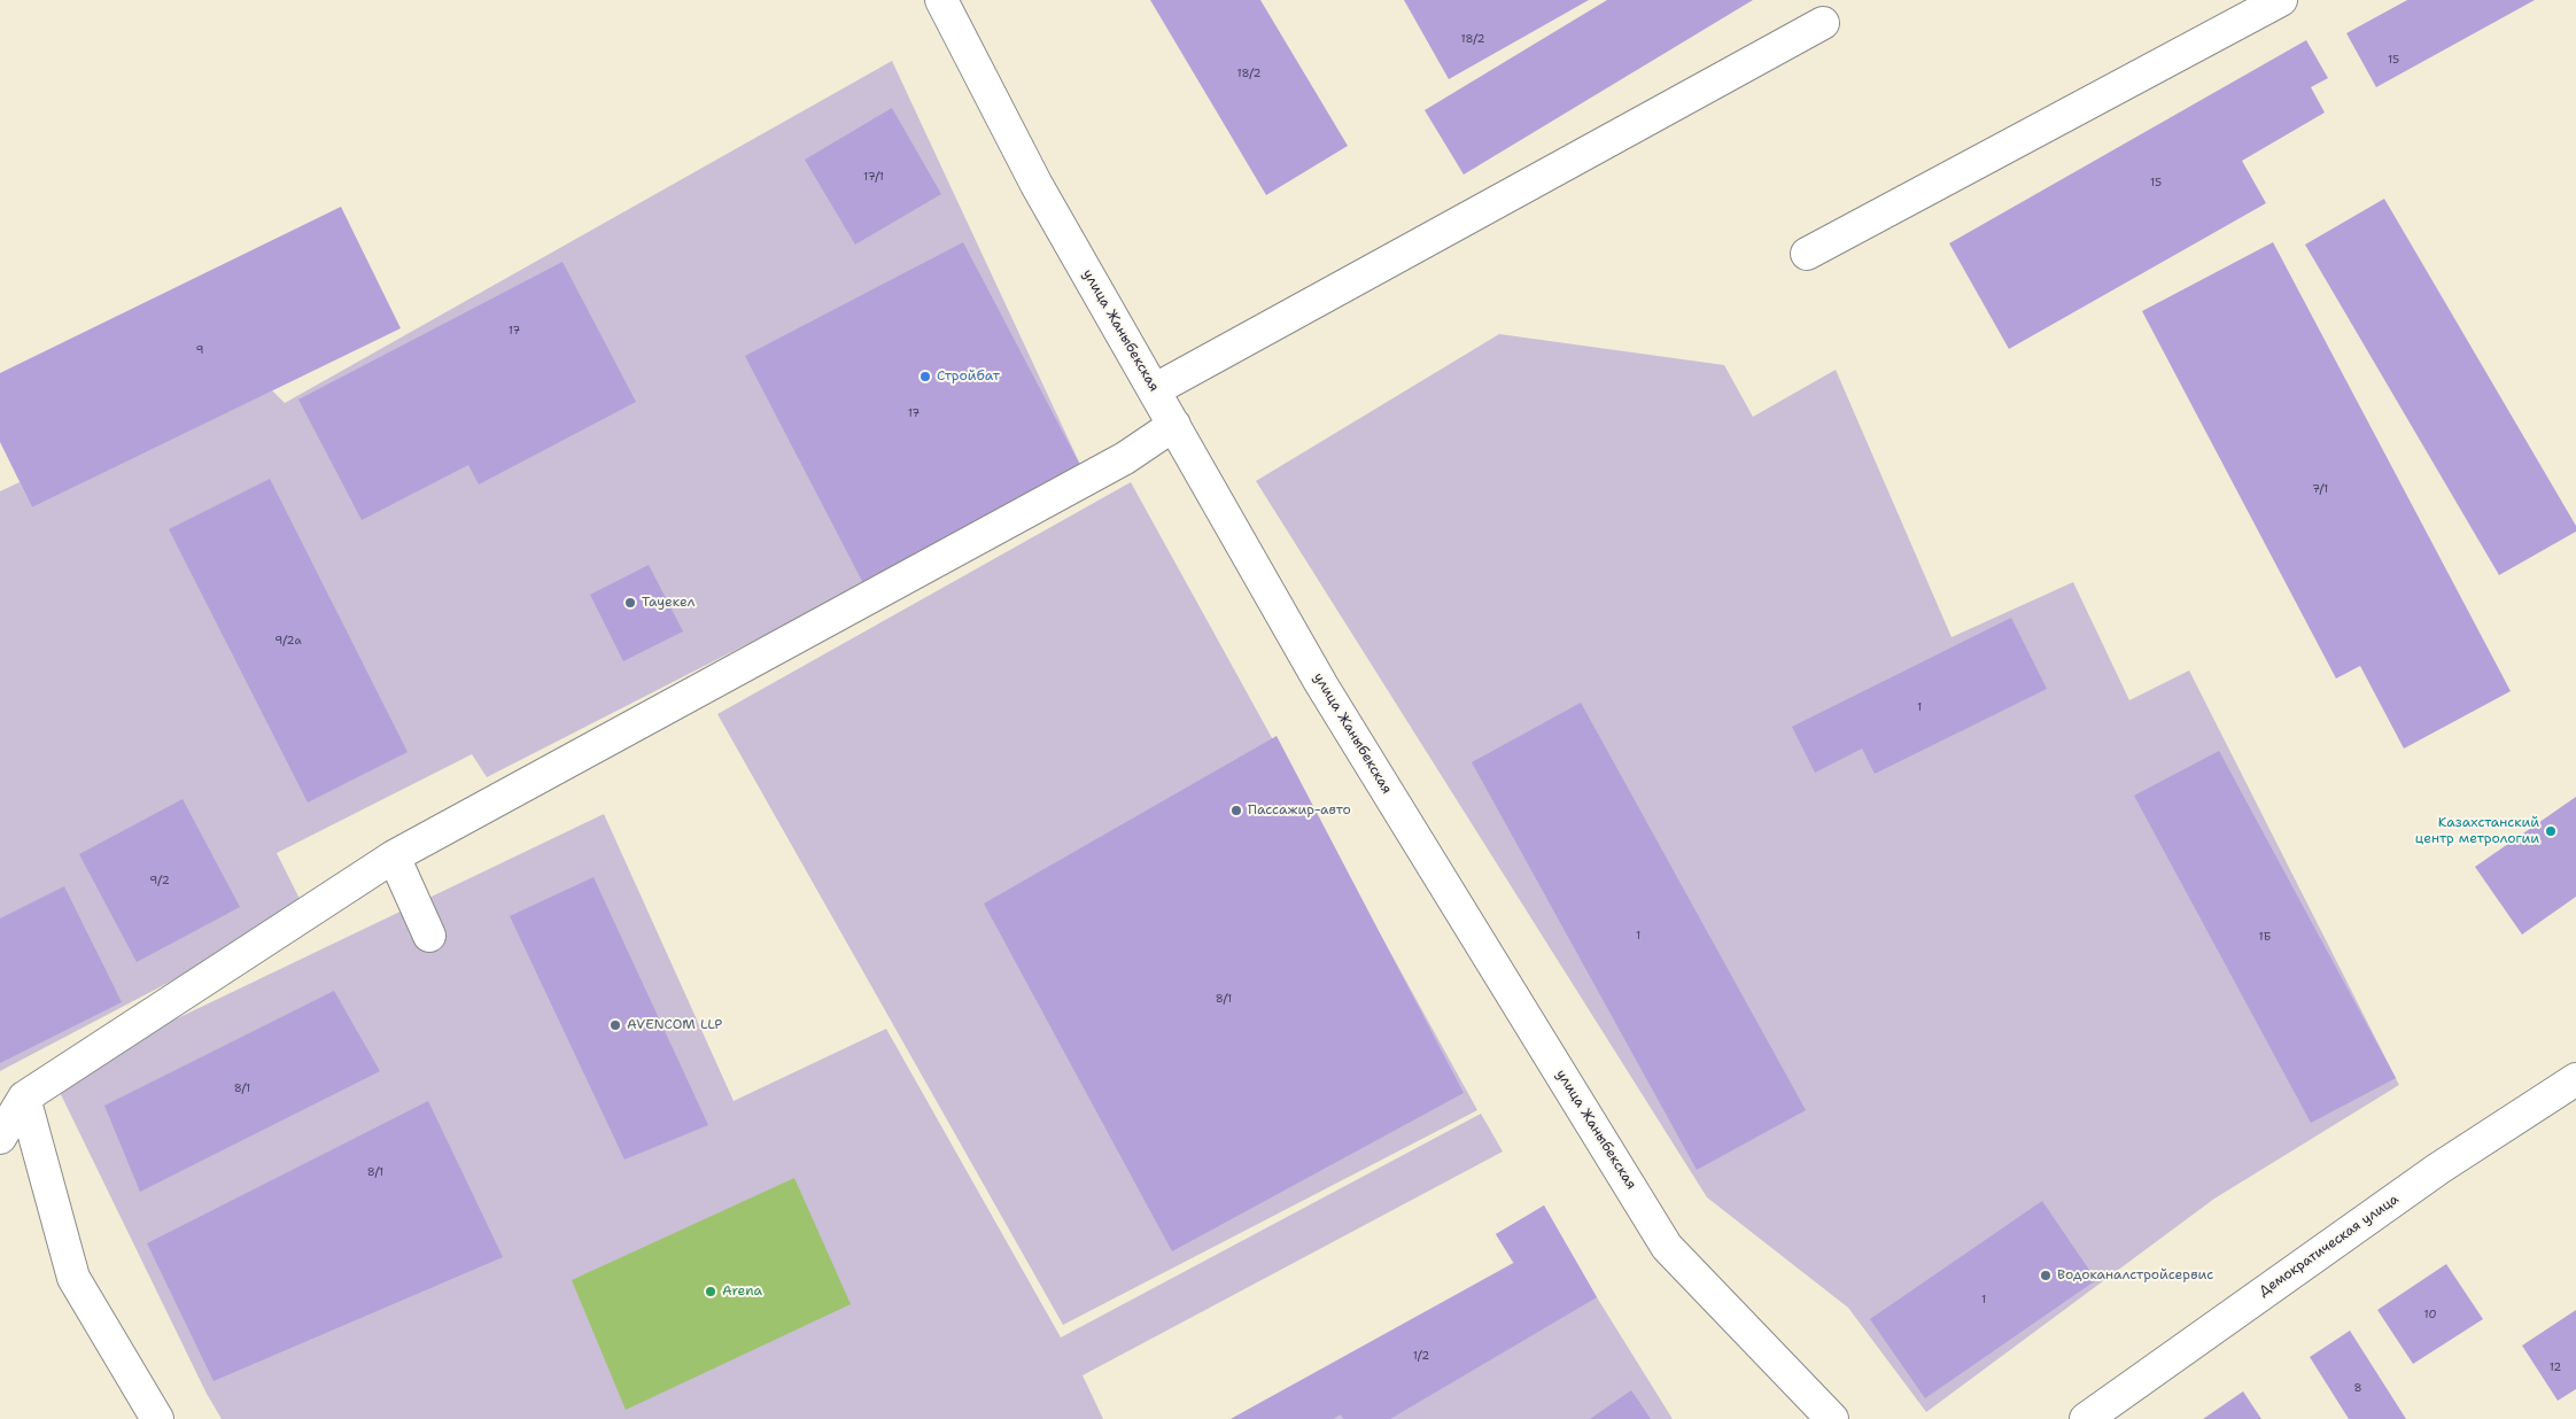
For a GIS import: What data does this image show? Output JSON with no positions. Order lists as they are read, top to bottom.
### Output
{
  "streets": {
    "street": ["улица Жаныбекская", "Демократическая улица"]
  },
  "places": [
    "Стройбат",
    "Тауекел",
    "Пассажир-авто",
    "Казахстанский центр метрологии",
    "AVENCOM LLP",
    "Водоканалстройсервис",
    "Arena"
  ],
  "house_numbers": [
    "18/2",
    "15",
    "18/2",
    "17/1",
    "15",
    "17",
    "9",
    "17",
    "7/1",
    "9/2а",
    "1",
    "9/2",
    "1",
    "1Б",
    "8/1",
    "8/1",
    "8/1",
    "1",
    "10",
    "1/2",
    "12",
    "8"
  ]
}
